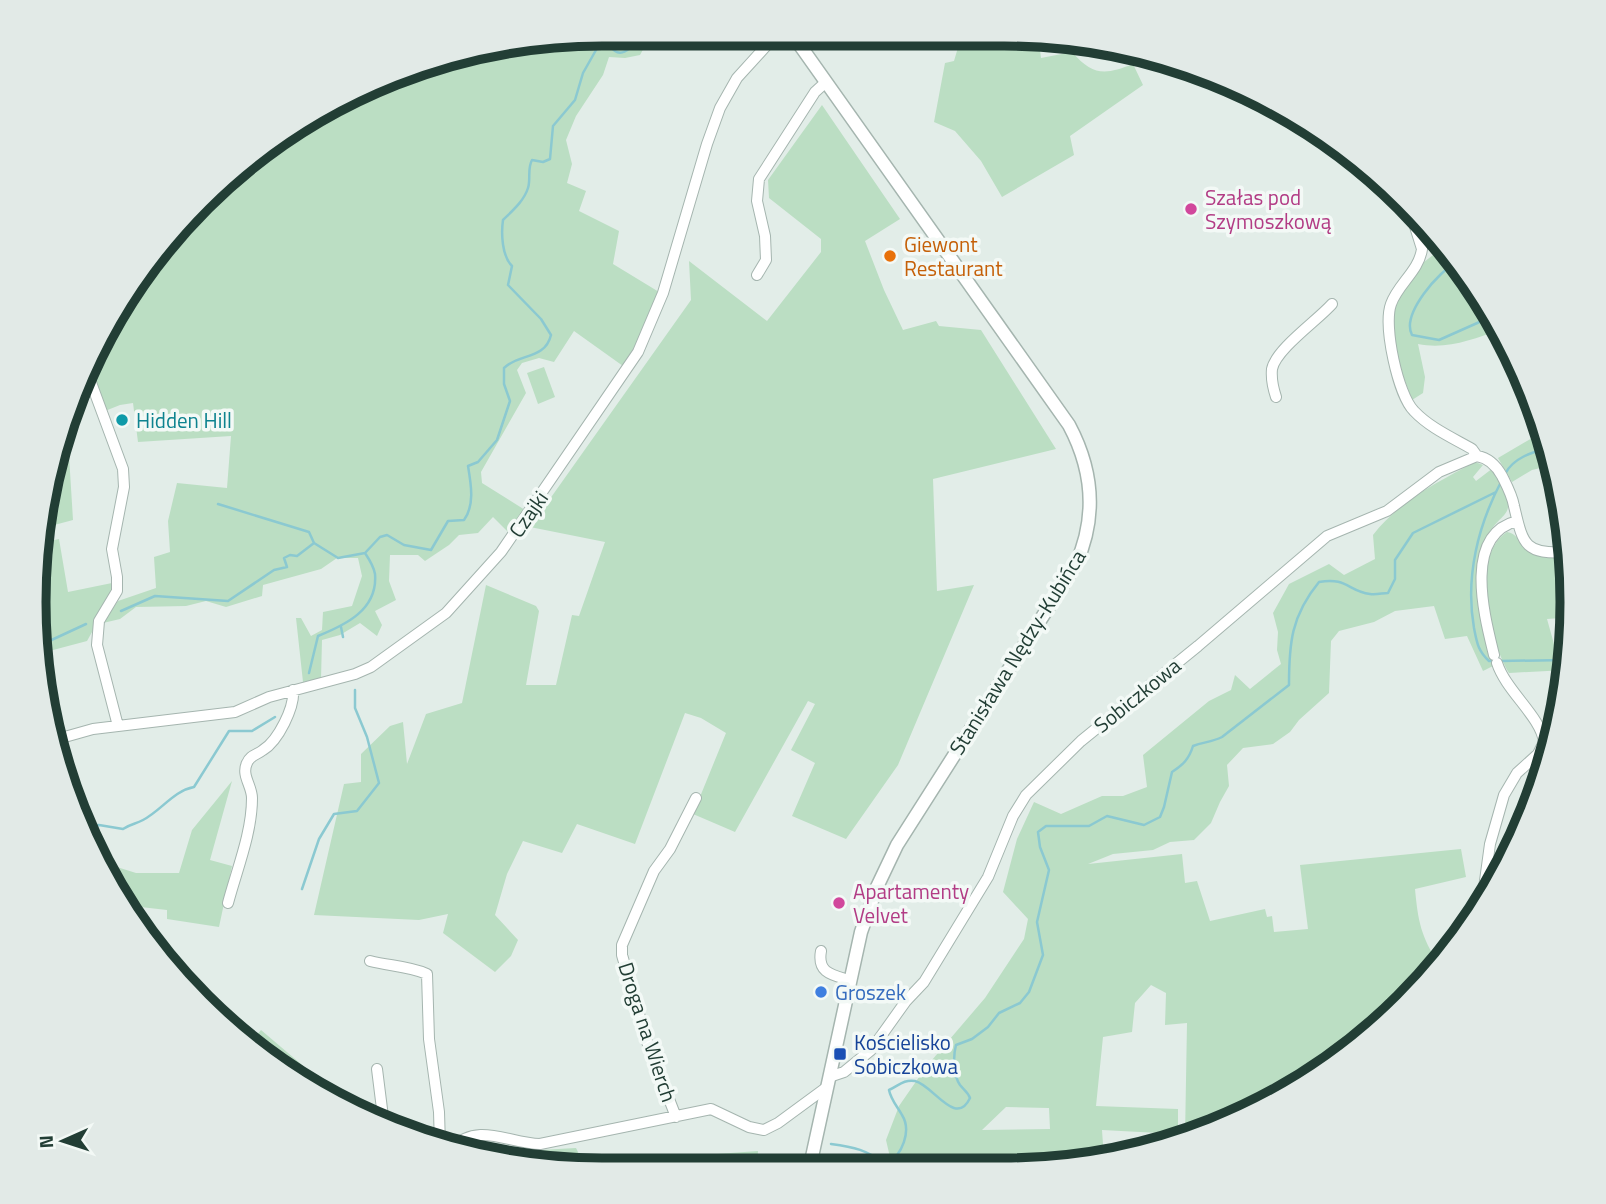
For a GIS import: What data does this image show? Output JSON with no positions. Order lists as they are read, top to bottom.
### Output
{
  "streets": {
    "street": [
      "Czajki",
      "Stanisława Nędzy-Kubińca",
      "Sobiczkowa",
      "Droga na Wierch"
    ]
  },
  "crossings": [
    ["Stanisława Nędzy-Kubińca", "Sobiczkowa"],
    ["Sobiczkowa", "Droga na Wierch"]
  ],
  "places": {
    "other": [
      "Szałas pod Szymoszkową",
      "Giewont Restaurant",
      "Hidden Hill",
      "Apartamenty Velvet",
      "Groszek"
    ],
    "transit": ["Kościelisko Sobiczkowa"]
  },
  "north": "left"
}
